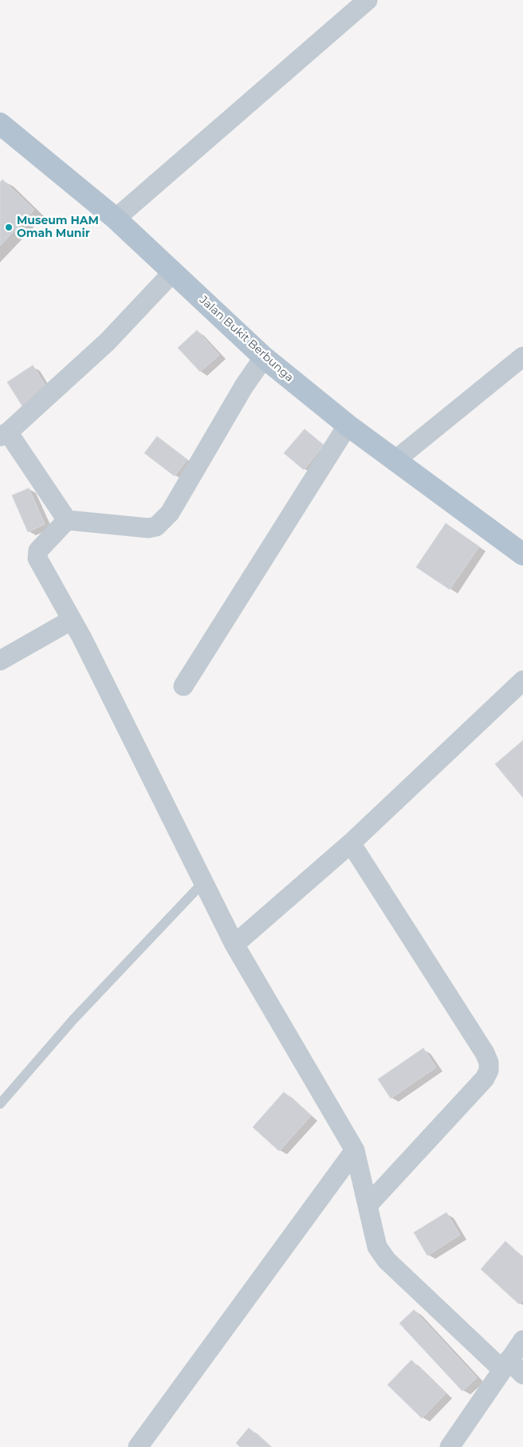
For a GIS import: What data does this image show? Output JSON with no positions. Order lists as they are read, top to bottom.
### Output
{
  "streets": {
    "main road": ["Jalan Bukit Berbunga"]
  },
  "places": ["Museum HAM Omah Munir"]
}
